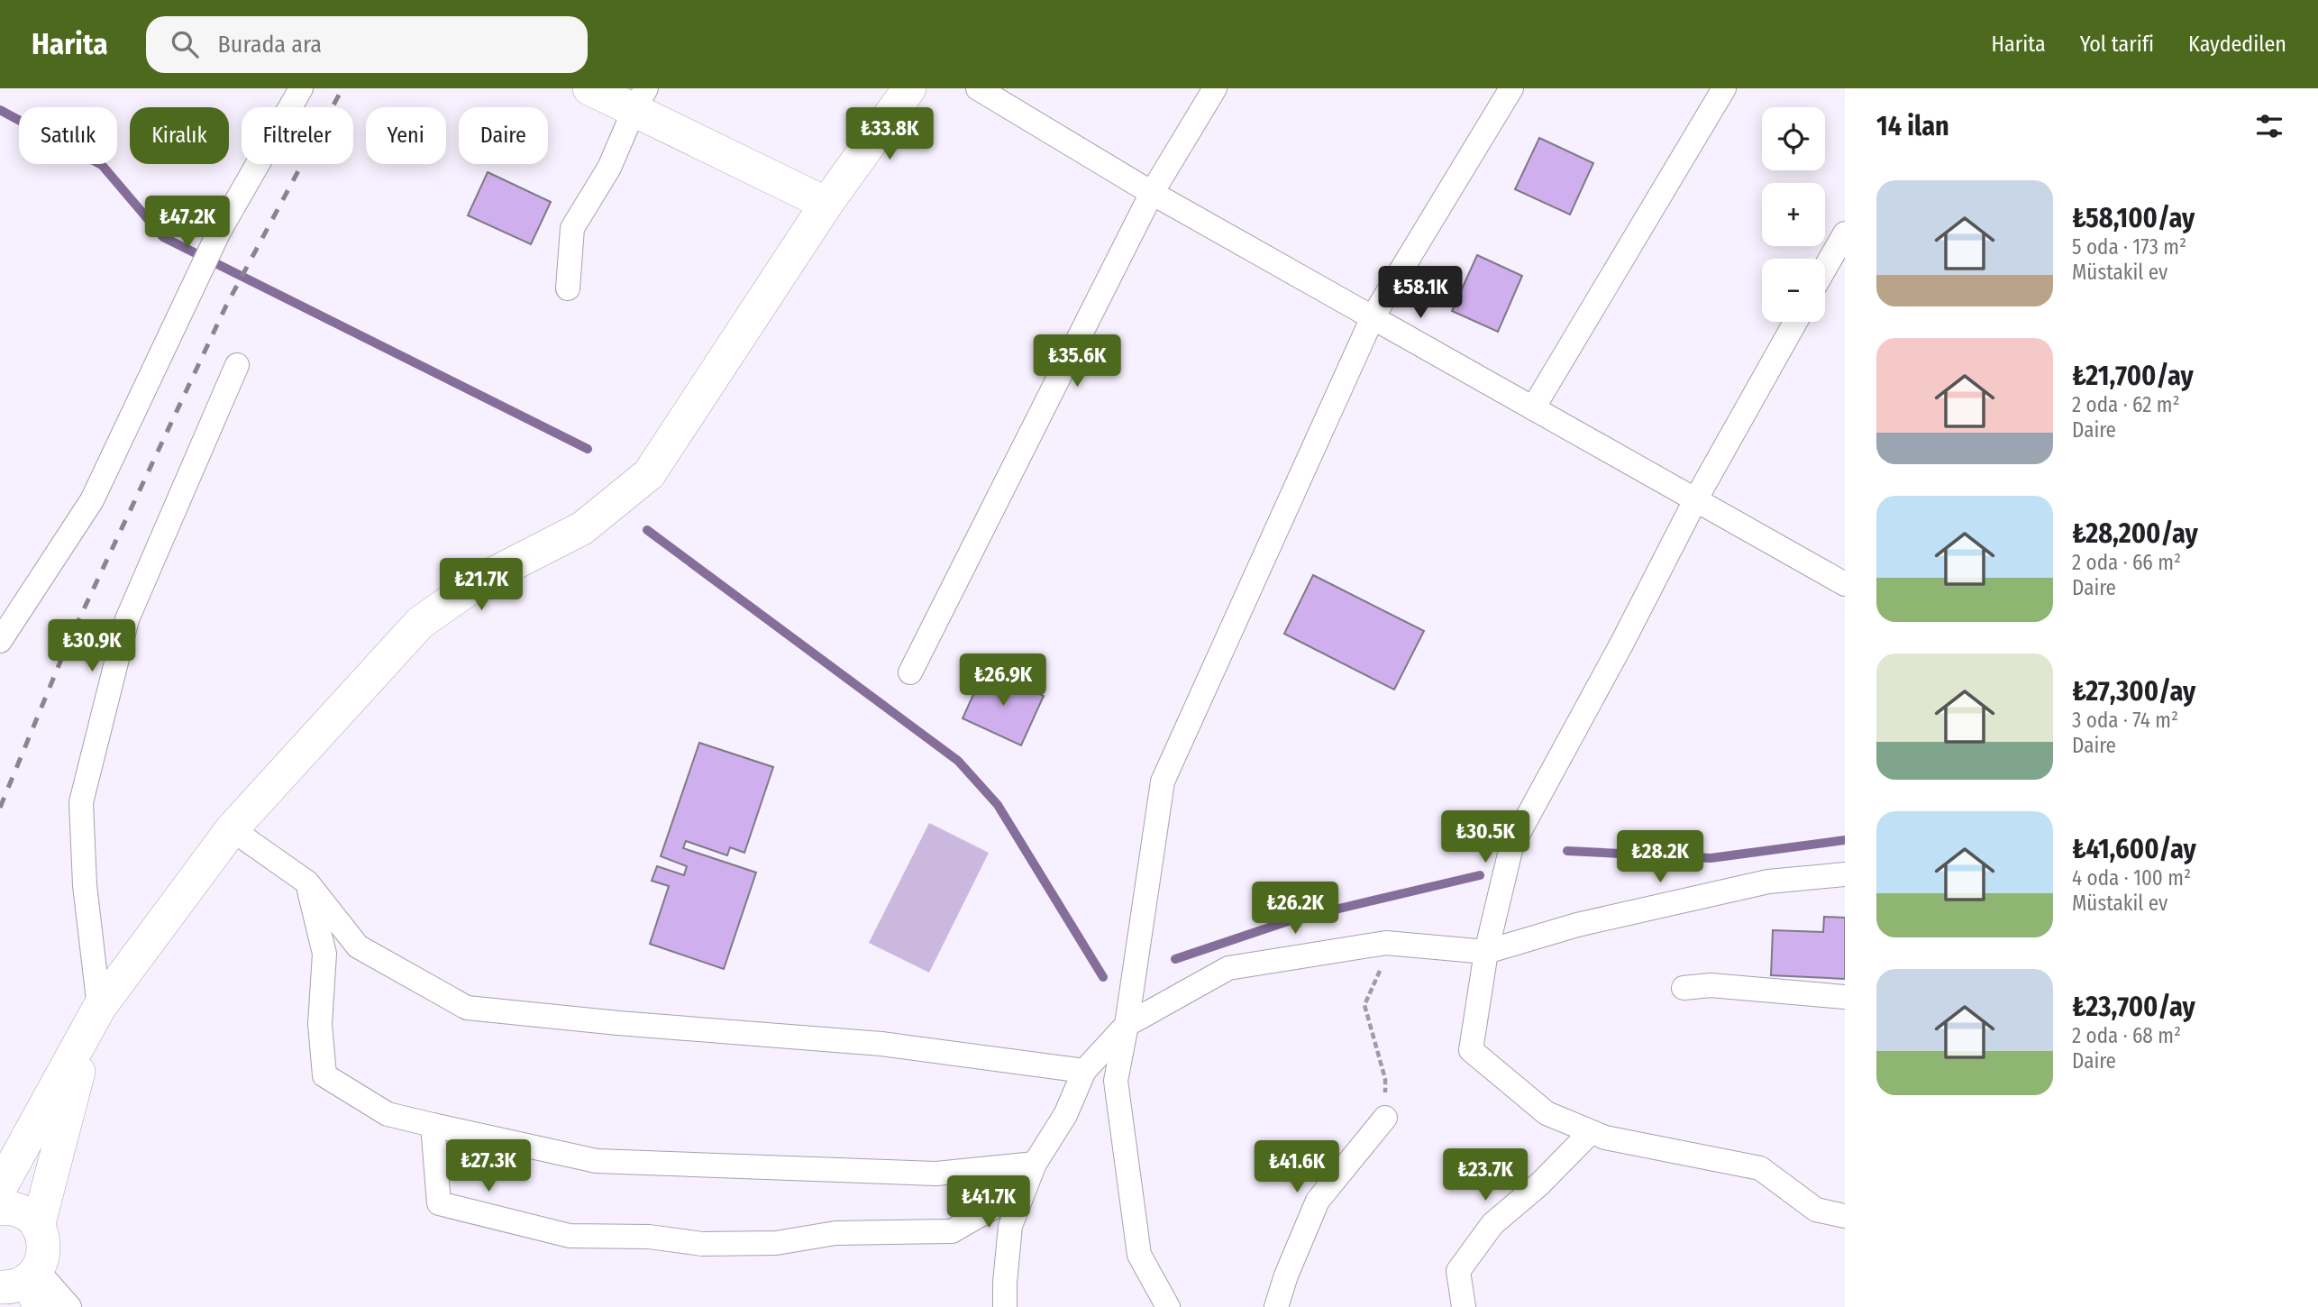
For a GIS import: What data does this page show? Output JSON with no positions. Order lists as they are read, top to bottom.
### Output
{
  "page": {
    "header": "Harita",
    "search": "Burada ara",
    "nav": ["Harita", "Yol tarifi", "Kaydedilen"],
    "heading": "14 ilan",
    "map_buttons": ["+", "−"],
    "price": [
      "₺33.8K",
      "₺47.2K",
      "₺58.1K",
      "₺35.6K",
      "₺21.7K",
      "₺30.9K",
      "₺26.9K",
      "₺30.5K",
      "₺28.2K",
      "₺26.2K",
      "₺27.3K",
      "₺41.6K",
      "₺23.7K",
      "₺41.7K"
    ],
    "chip": [
      "Satılık",
      "Kiralık",
      "Filtreler",
      "Yeni",
      "Daire"
    ],
    "list": [
      {
        "name": "₺58,100/ay",
        "note": "5 oda · 173 m² · Müstakil ev"
      },
      {
        "name": "₺21,700/ay",
        "note": "2 oda · 62 m² · Daire"
      },
      {
        "name": "₺28,200/ay",
        "note": "2 oda · 66 m² · Daire"
      },
      {
        "name": "₺27,300/ay",
        "note": "3 oda · 74 m² · Daire"
      },
      {
        "name": "₺41,600/ay",
        "note": "4 oda · 100 m² · Müstakil ev"
      },
      {
        "name": "₺23,700/ay",
        "note": "2 oda · 68 m² · Daire"
      }
    ]
  }
}
